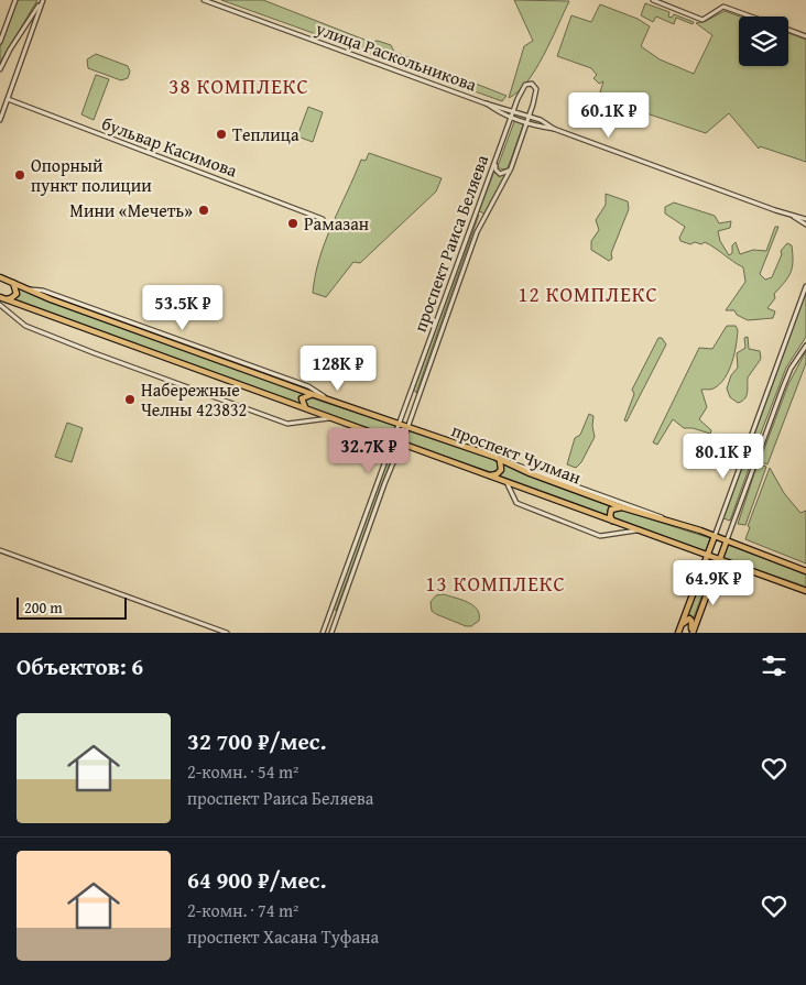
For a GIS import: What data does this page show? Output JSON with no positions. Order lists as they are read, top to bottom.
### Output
{
  "streets": {
    "main road": ["проспект Чулман"],
    "street": ["улица Раскольникова", "бульвар Касимова", "проспект Раиса Беляева"]
  },
  "crossings": [
    ["улица Раскольникова", "проспект Раиса Беляева"],
    ["проспект Раиса Беляева", "проспект Чулман"]
  ],
  "districts": ["38 КОМПЛЕКС", "12 КОМПЛЕКС", "13 КОМПЛЕКС"],
  "places": [
    "Теплица",
    "Опорный пункт полиции",
    "Мини «Мечеть»",
    "Рамазан",
    "Набережные Челны 423832"
  ],
  "scale_bar": "200 m",
  "page": {
    "price": [
      "60.1K ₽",
      "53.5K ₽",
      "128K ₽",
      "32.7K ₽",
      "80.1K ₽",
      "64.9K ₽"
    ],
    "scale": "200 m",
    "heading": "Объектов: 6",
    "list": [
      {
        "name": "32 700 ₽/мес.",
        "note": "2-комн. · 54 m² · проспект Раиса Беляева"
      },
      {
        "name": "64 900 ₽/мес.",
        "note": "2-комн. · 74 m² · проспект Хасана Туфана"
      }
    ]
  }
}
